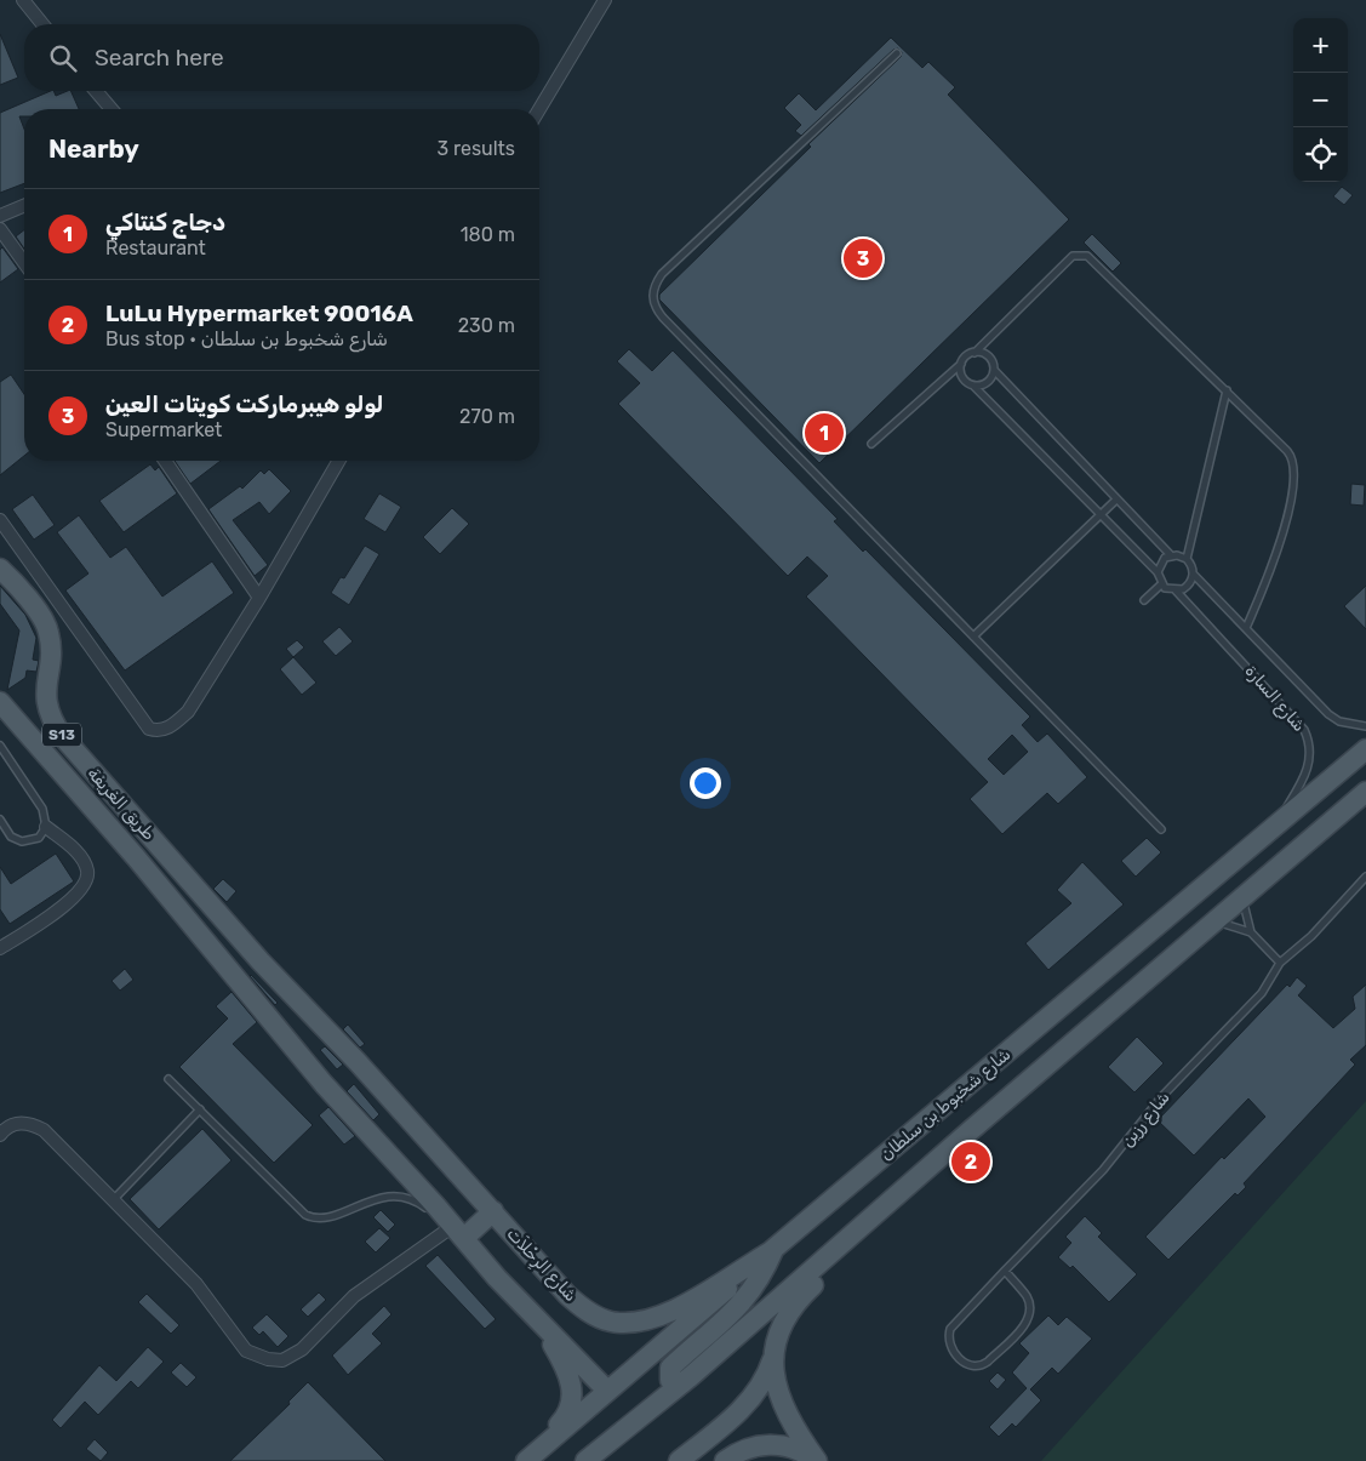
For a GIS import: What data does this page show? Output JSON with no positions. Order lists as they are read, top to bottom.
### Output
{
  "streets": {
    "main road": [
      "S13",
      "طريق الغريفة",
      "شارع شخبوط بن سلطان",
      "شارع الرِحْلاَت"
    ],
    "lane": ["شارع السارة", "شارع رزين"]
  },
  "crossings": [
    ["شارع السارة", "شارع شخبوط بن سلطان"],
    ["طريق الغريفة", "شارع الرِحْلاَت"],
    ["شارع شخبوط بن سلطان", "شارع الرِحْلاَت"]
  ],
  "page": {
    "map_buttons": ["+", "−"],
    "search": "Search here",
    "heading": ["Nearby", "3 results"],
    "list": [
      {
        "mark": "1",
        "name": "دجاج كنتاكي",
        "note": "Restaurant",
        "value": "180 m"
      },
      {
        "mark": "2",
        "name": "LuLu Hypermarket 90016A",
        "note": "Bus stop · شارع شخبوط بن سلطان",
        "value": "230 m"
      },
      {
        "mark": "3",
        "name": "لولو هيبرماركت كويتات العين",
        "note": "Supermarket",
        "value": "270 m"
      }
    ],
    "pins": ["3", "1", "2"]
  }
}
